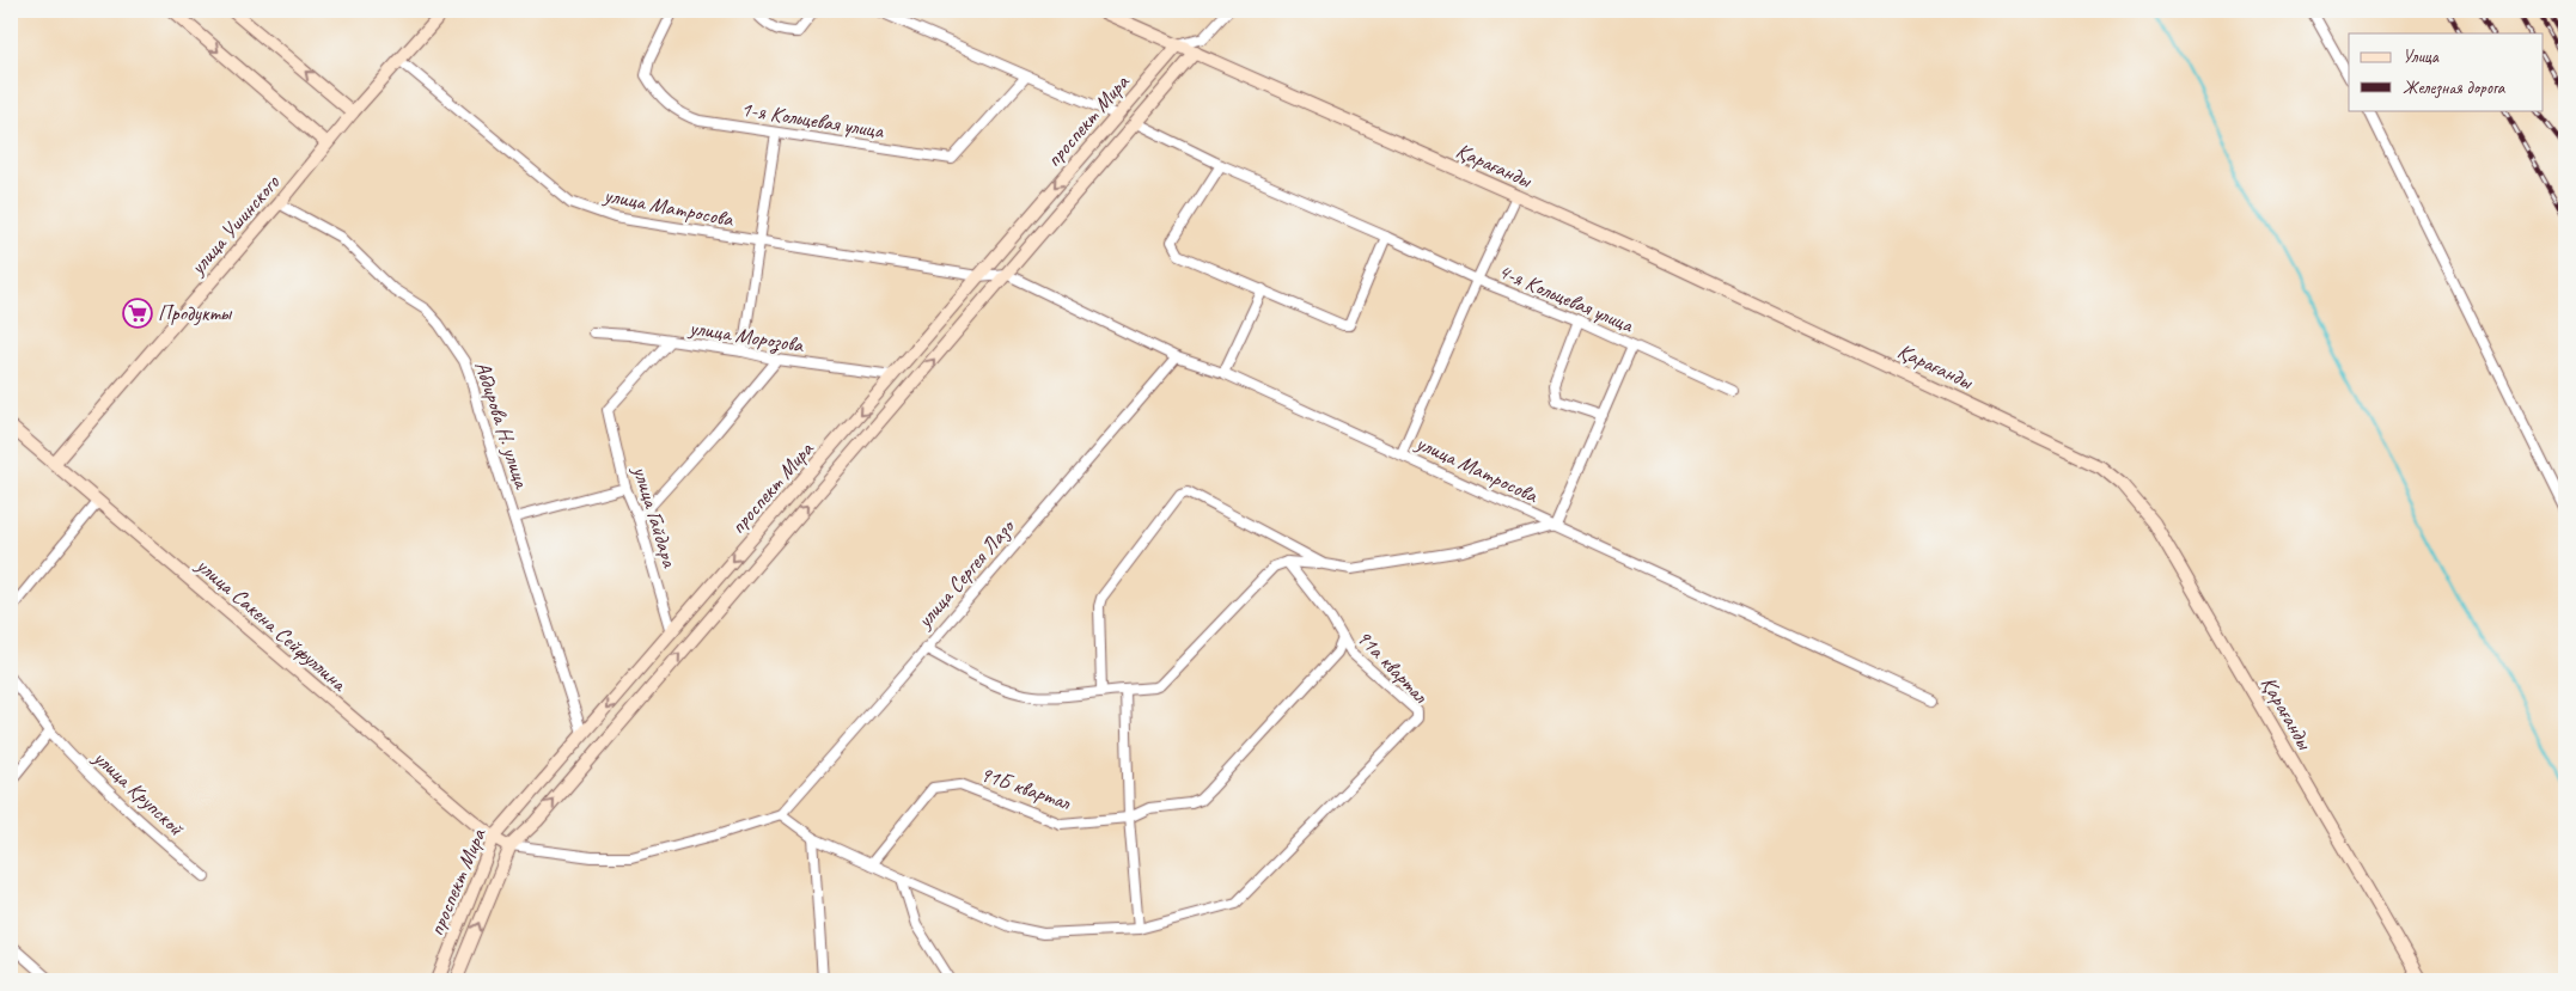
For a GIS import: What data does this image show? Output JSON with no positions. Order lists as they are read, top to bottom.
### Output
{
  "streets": {
    "main road": [
      "проспект Мира",
      "Қарағанды",
      "улица Ушинского",
      "улица Сакена Сейфуллина"
    ],
    "street": [
      "1-я Кольцевая улица",
      "улица Матросова",
      "4-я Кольцевая улица",
      "улица Морозова",
      "Абдирова Н. улица",
      "улица Гайдара",
      "улица Сергея Лазо",
      "91а квартал",
      "91Б квартал",
      "улица Крупской"
    ]
  },
  "crossings": [
    ["проспект Мира", "Қарағанды"],
    ["проспект Мира", "улица Матросова"],
    ["проспект Мира", "4-я Кольцевая улица"],
    ["проспект Мира", "улица Морозова"],
    ["проспект Мира", "Абдирова Н. улица"],
    ["проспект Мира", "улица Гайдара"],
    ["проспект Мира", "улица Сакена Сейфуллина"],
    ["улица Матросова", "улица Ушинского"],
    ["улица Матросова", "улица Сергея Лазо"],
    ["улица Ушинского", "Абдирова Н. улица"],
    ["улица Ушинского", "улица Сакена Сейфуллина"],
    ["улица Морозова", "улица Гайдара"],
    ["91а квартал", "91Б квартал"]
  ],
  "places": {
    "supermarket": ["Продукты"]
  },
  "legend": ["Улица", "Железная дорога"]
}
